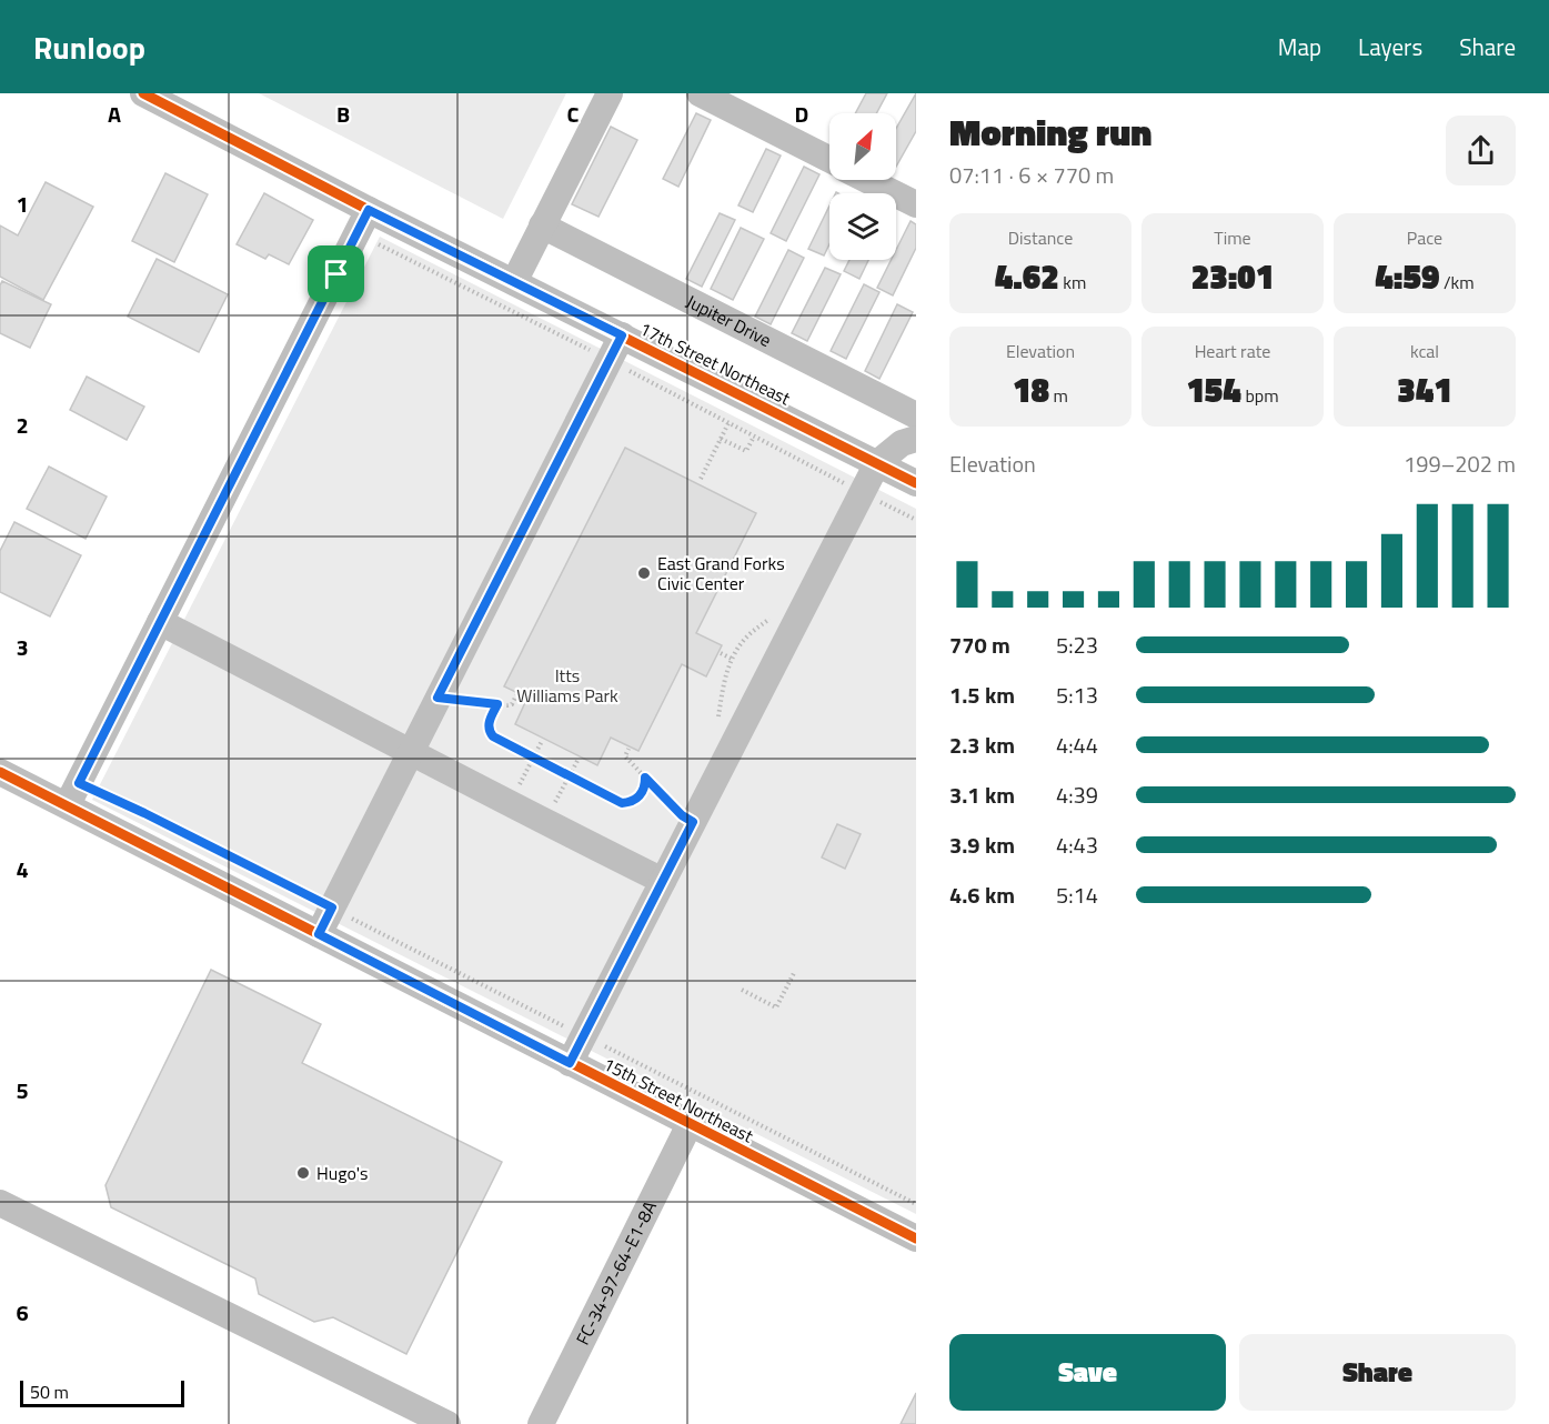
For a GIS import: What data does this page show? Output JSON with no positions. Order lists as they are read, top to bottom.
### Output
{
  "streets": {
    "street": [
      "Jupiter Drive",
      "17th Street Northeast",
      "15th Street Northeast",
      "FC-34-97-64-E1-8A"
    ]
  },
  "crossings": [
    ["15th Street Northeast", "FC-34-97-64-E1-8A"]
  ],
  "parks": ["Itts Williams Park"],
  "places": ["East Grand Forks Civic Center", "Hugo's"],
  "scale_bar": "50 m",
  "north": "top right",
  "page": {
    "header": "Runloop",
    "nav": ["Map", "Layers", "Share"],
    "heading": ["Morning run", "07:11 · 6 × 770 m"],
    "stats": [
      ["Distance", "4.62 km"],
      ["Time", "23:01"],
      ["Pace", "4:59 /km"],
      ["Elevation", "18 m"],
      ["Heart rate", "154 bpm"],
      ["kcal", "341"]
    ],
    "chart": ["Elevation", "199–202 m"],
    "list": [
      {
        "name": "770 m",
        "note": "5:23"
      },
      {
        "name": "1.5 km",
        "note": "5:13"
      },
      {
        "name": "2.3 km",
        "note": "4:44"
      },
      {
        "name": "3.1 km",
        "note": "4:39"
      },
      {
        "name": "3.9 km",
        "note": "4:43"
      },
      {
        "name": "4.6 km",
        "note": "5:14"
      }
    ],
    "buttons": ["Save", "Share"],
    "scale": "50 m"
  },
  "grid": {
    "columns": [
      "A",
      "B",
      "C",
      "D"
    ],
    "rows": [
      "1",
      "2",
      "3",
      "4",
      "5",
      "6"
    ]
  }
}
